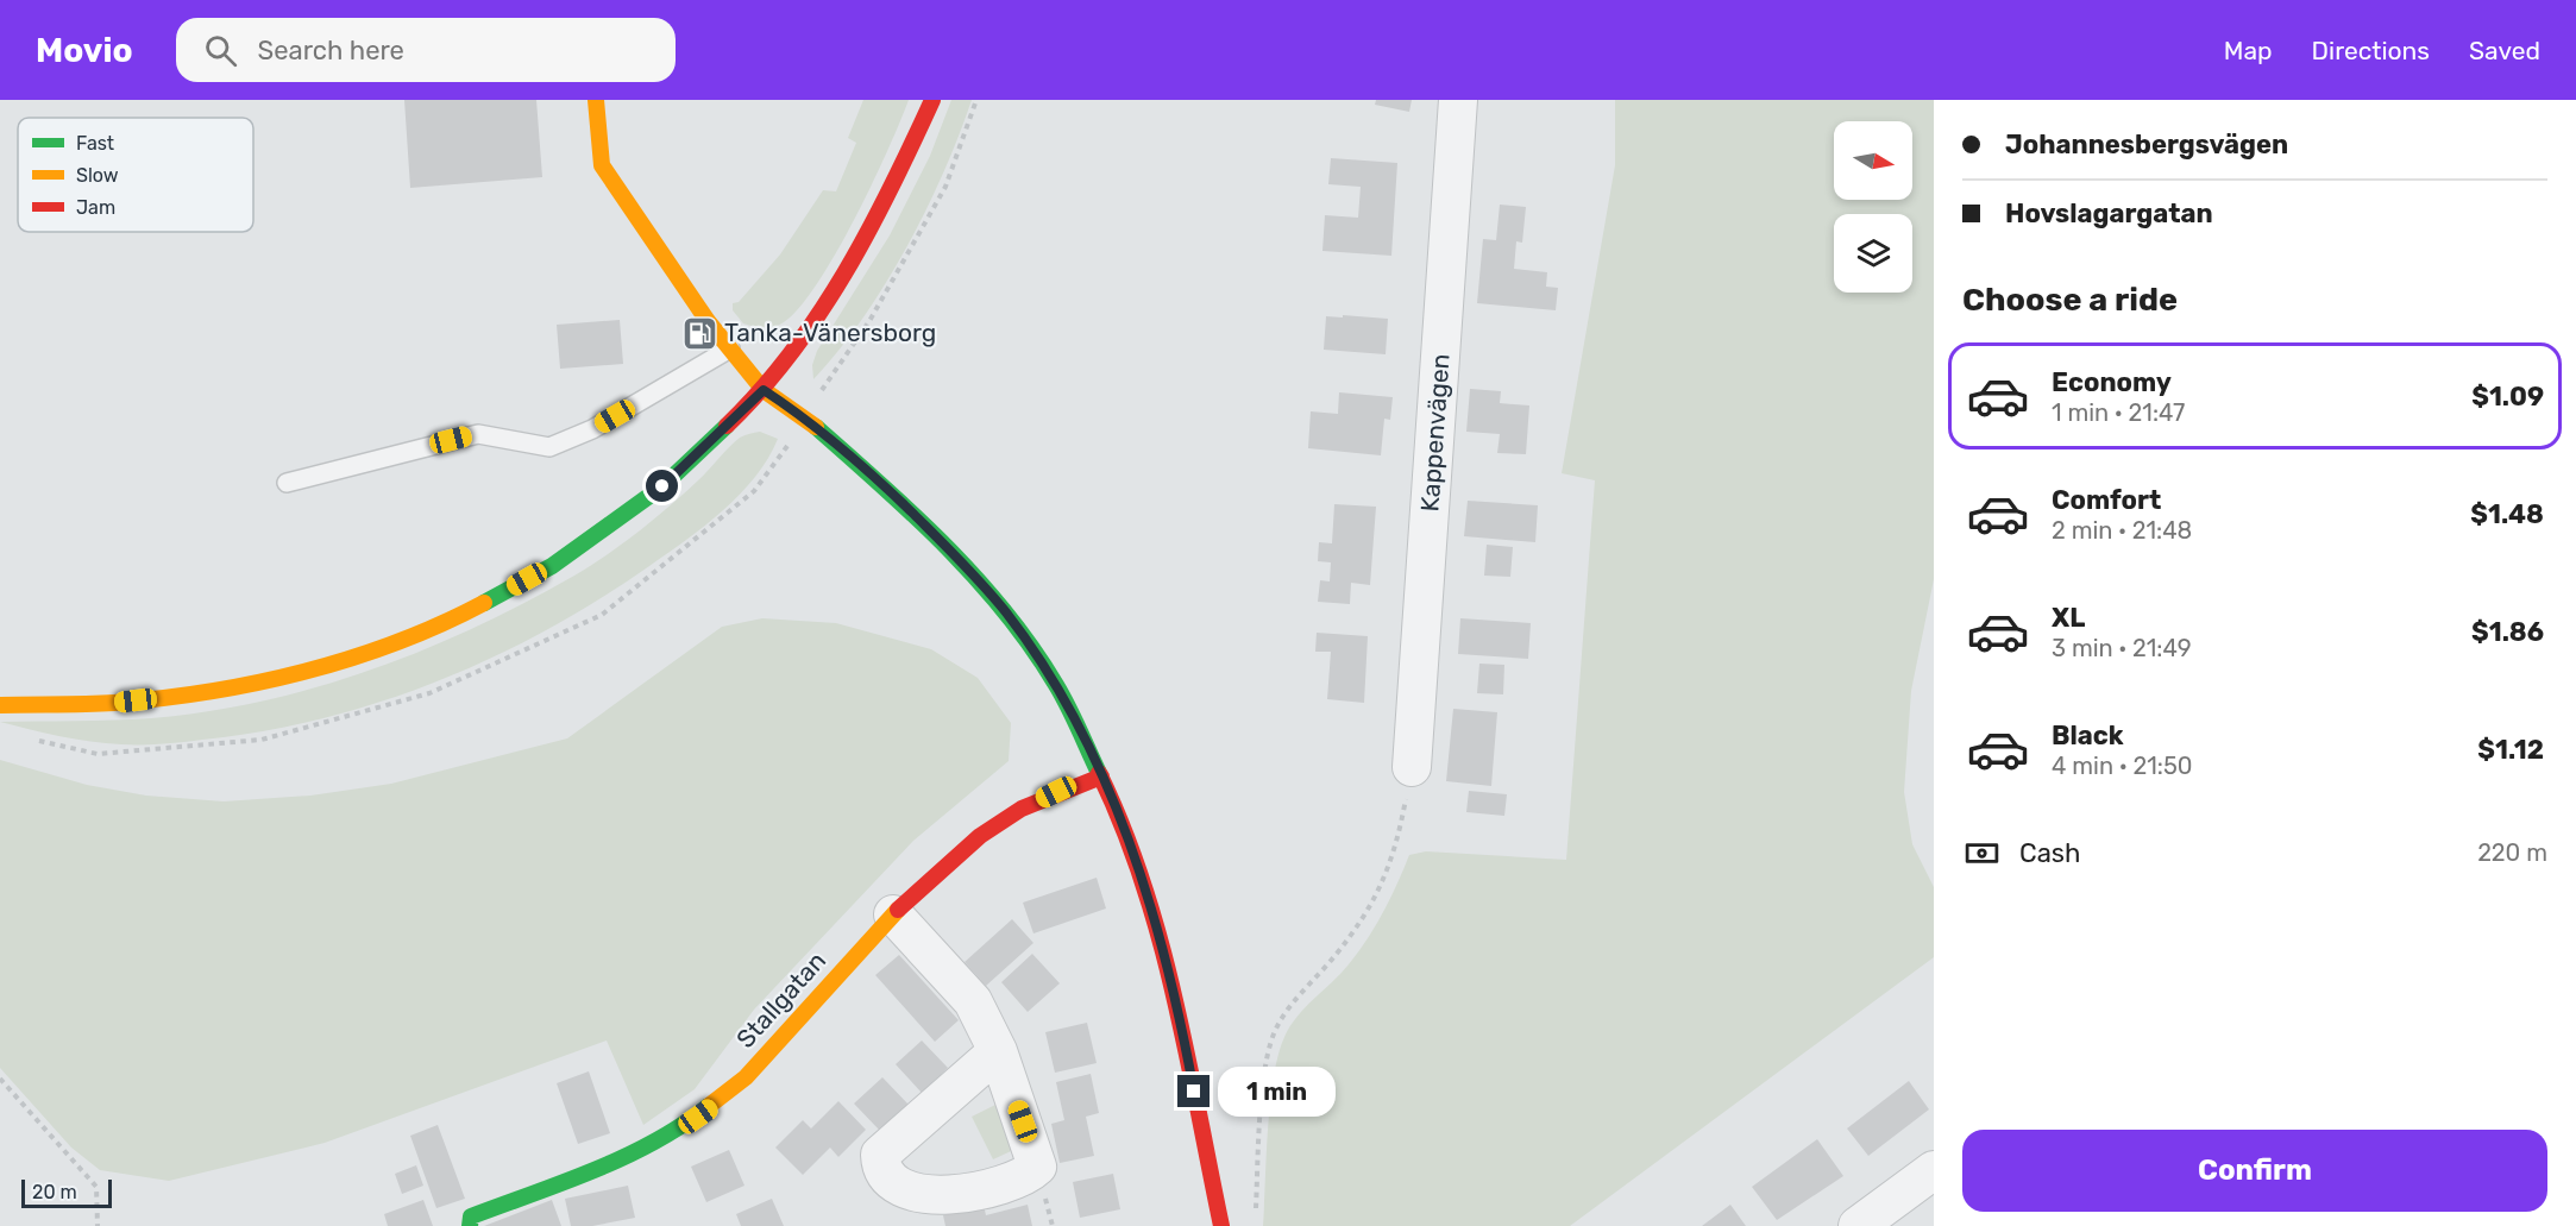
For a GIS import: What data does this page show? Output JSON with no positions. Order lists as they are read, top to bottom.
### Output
{
  "streets": {
    "street": ["Kappenvägen", "Stallgatan"]
  },
  "places": {
    "fuel station": ["Tanka-Vänersborg"]
  },
  "legend": ["Fast", "Slow", "Jam"],
  "scale_bar": "20 m",
  "north": "right",
  "page": {
    "header": "Movio",
    "search": "Search here",
    "nav": ["Map", "Directions", "Saved"],
    "banner": ["Johannesbergsvägen", "Hovslagargatan"],
    "heading": "Choose a ride",
    "list": [
      {
        "name": "Economy",
        "note": "1 min · 21:47",
        "value": "$1.09"
      },
      {
        "name": "Comfort",
        "note": "2 min · 21:48",
        "value": "$1.48"
      },
      {
        "name": "XL",
        "note": "3 min · 21:49",
        "value": "$1.86"
      },
      {
        "name": "Black",
        "note": "4 min · 21:50",
        "value": "$1.12"
      }
    ],
    "pay": ["Cash", "220 m"],
    "bubble": "1 min",
    "buttons": "Confirm",
    "scale": "20 m"
  }
}
